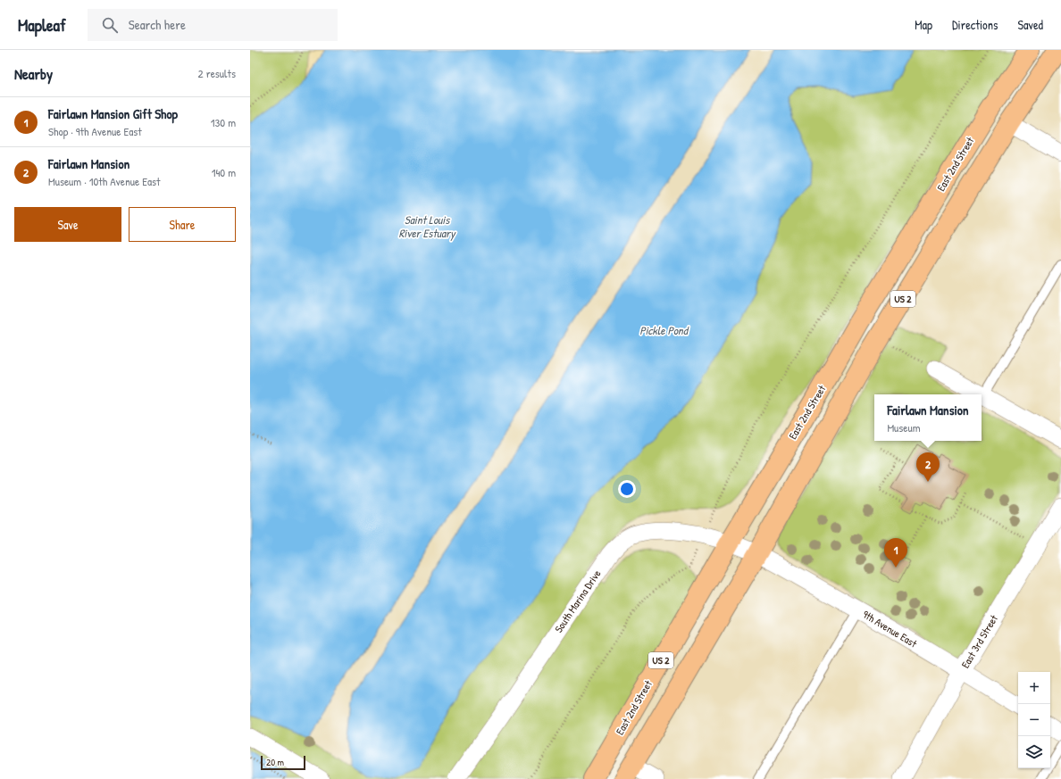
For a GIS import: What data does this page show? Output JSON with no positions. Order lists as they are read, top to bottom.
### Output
{
  "streets": {
    "highway": ["East 2nd Street", "US 2"],
    "street": ["South Marina Drive", "9th Avenue East", "East 3rd Street"]
  },
  "crossings": [
    ["East 2nd Street", "South Marina Drive"],
    ["US 2", "South Marina Drive"],
    ["US 2", "9th Avenue East"],
    ["South Marina Drive", "9th Avenue East"],
    ["9th Avenue East", "East 3rd Street"]
  ],
  "water": ["Saint Louis River Estuary", "Pickle Pond"],
  "scale_bar": "20 m",
  "page": {
    "header": "Mapleaf",
    "search": "Search here",
    "nav": ["Map", "Directions", "Saved"],
    "heading": ["Nearby", "2 results"],
    "list": [
      {
        "mark": "1",
        "name": "Fairlawn Mansion Gift Shop",
        "note": "Shop · 9th Avenue East",
        "value": "130 m"
      },
      {
        "mark": "2",
        "name": "Fairlawn Mansion",
        "note": "Museum · 10th Avenue East",
        "value": "140 m"
      }
    ],
    "buttons": ["Save", "Share"],
    "popup": ["Fairlawn Mansion", "Museum"],
    "pins": ["2", "1"],
    "map_buttons": ["+", "−"],
    "scale": "20 m"
  }
}
